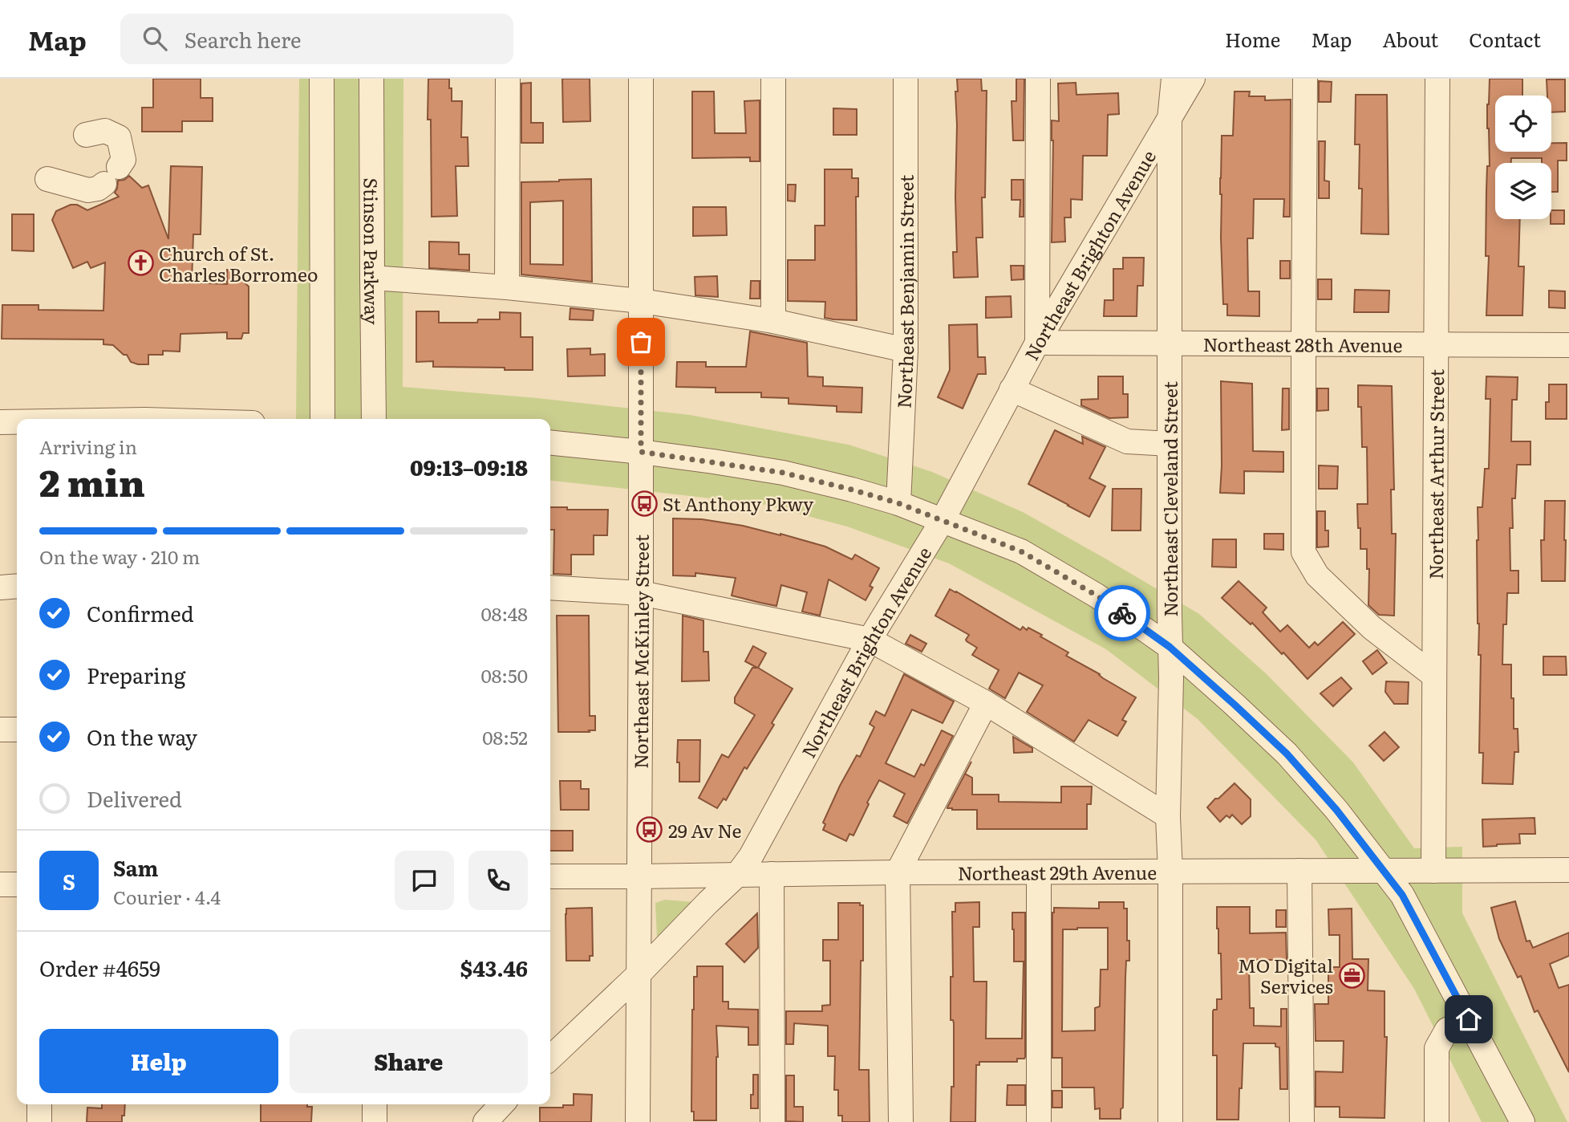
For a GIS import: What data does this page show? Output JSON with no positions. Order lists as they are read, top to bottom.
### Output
{
  "streets": {
    "street": [
      "Stinson Parkway",
      "Northeast Brighton Avenue",
      "Northeast Benjamin Street",
      "Northeast 28th Avenue",
      "Northeast Arthur Street",
      "Northeast Cleveland Street",
      "Northeast McKinley Street",
      "Northeast 29th Avenue"
    ]
  },
  "crossings": [
    ["Northeast Brighton Avenue", "Northeast 28th Avenue"],
    ["Northeast Brighton Avenue", "Northeast Cleveland Street"],
    ["Northeast Brighton Avenue", "Northeast McKinley Street"],
    ["Northeast Brighton Avenue", "Northeast 29th Avenue"],
    ["Northeast 28th Avenue", "Northeast Arthur Street"],
    ["Northeast 28th Avenue", "Northeast Cleveland Street"],
    ["Northeast Arthur Street", "Northeast 29th Avenue"],
    ["Northeast Cleveland Street", "Northeast 29th Avenue"],
    ["Northeast McKinley Street", "Northeast 29th Avenue"]
  ],
  "places": {
    "church": ["Church of St. Charles Borromeo"],
    "bus stop": ["St Anthony Pkwy", "29 Av Ne"],
    "office": ["MO Digital Services"]
  },
  "page": {
    "header": "Map",
    "search": "Search here",
    "nav": [
      "Home",
      "Map",
      "About",
      "Contact"
    ],
    "heading": ["2 min", "Arriving in", "09:13–09:18"],
    "panel": [
      "Sam",
      "Courier · 4.4",
      "Order #4659",
      "$43.46"
    ],
    "bar": "On the way · 210 m",
    "list": [
      ["Confirmed", "08:48"],
      ["Preparing", "08:50"],
      ["On the way", "08:52"],
      "Delivered"
    ],
    "round": "S",
    "buttons": ["Help", "Share"]
  }
}
